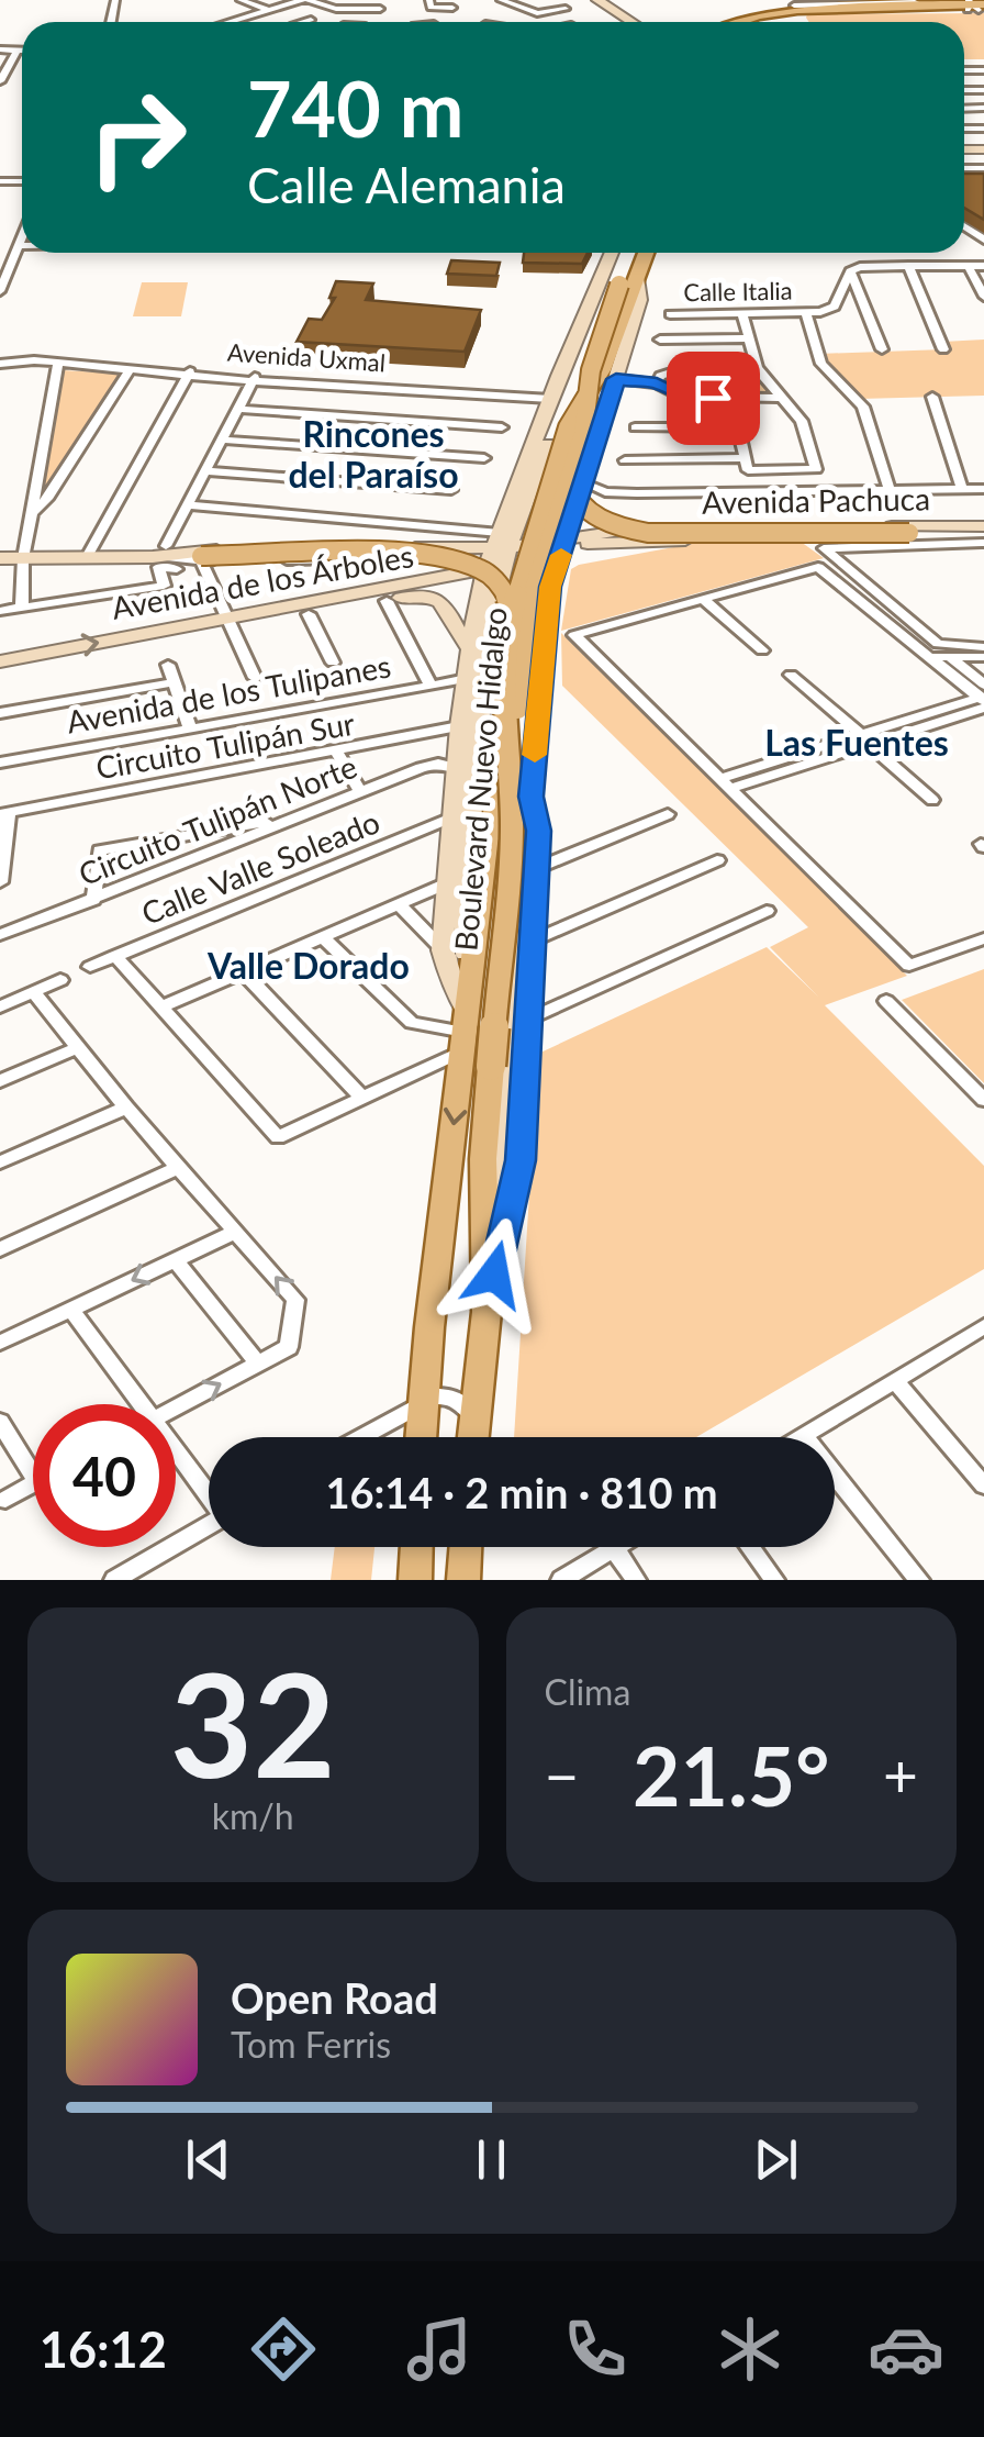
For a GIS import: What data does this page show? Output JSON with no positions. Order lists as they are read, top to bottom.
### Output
{
  "streets": {
    "main road": ["Avenida de los Árboles", "Boulevard Nuevo Hidalgo"],
    "street": [
      "Calle Italia",
      "Avenida Uxmal",
      "Avenida de los Tulipanes",
      "Circuito Tulipán Sur",
      "Circuito Tulipán Norte",
      "Calle Valle Soleado"
    ]
  },
  "crossings": [
    ["Avenida de los Árboles", "Boulevard Nuevo Hidalgo"],
    ["Circuito Tulipán Sur", "Boulevard Nuevo Hidalgo"],
    ["Boulevard Nuevo Hidalgo", "Circuito Tulipán Norte"]
  ],
  "districts": ["Rincones del Paraíso", "Las Fuentes", "Valle Dorado"],
  "page": {
    "turn": ["740 m", "Calle Alemania"],
    "limit": "40",
    "trip": "16:14 · 2 min · 810 m",
    "tile": [
      ["32", "km/h"],
      "Clima"
    ],
    "heat": ["−", "21.5°", "+"],
    "song": ["Open Road", "Tom Ferris"],
    "tabs": "16:12"
  }
}
